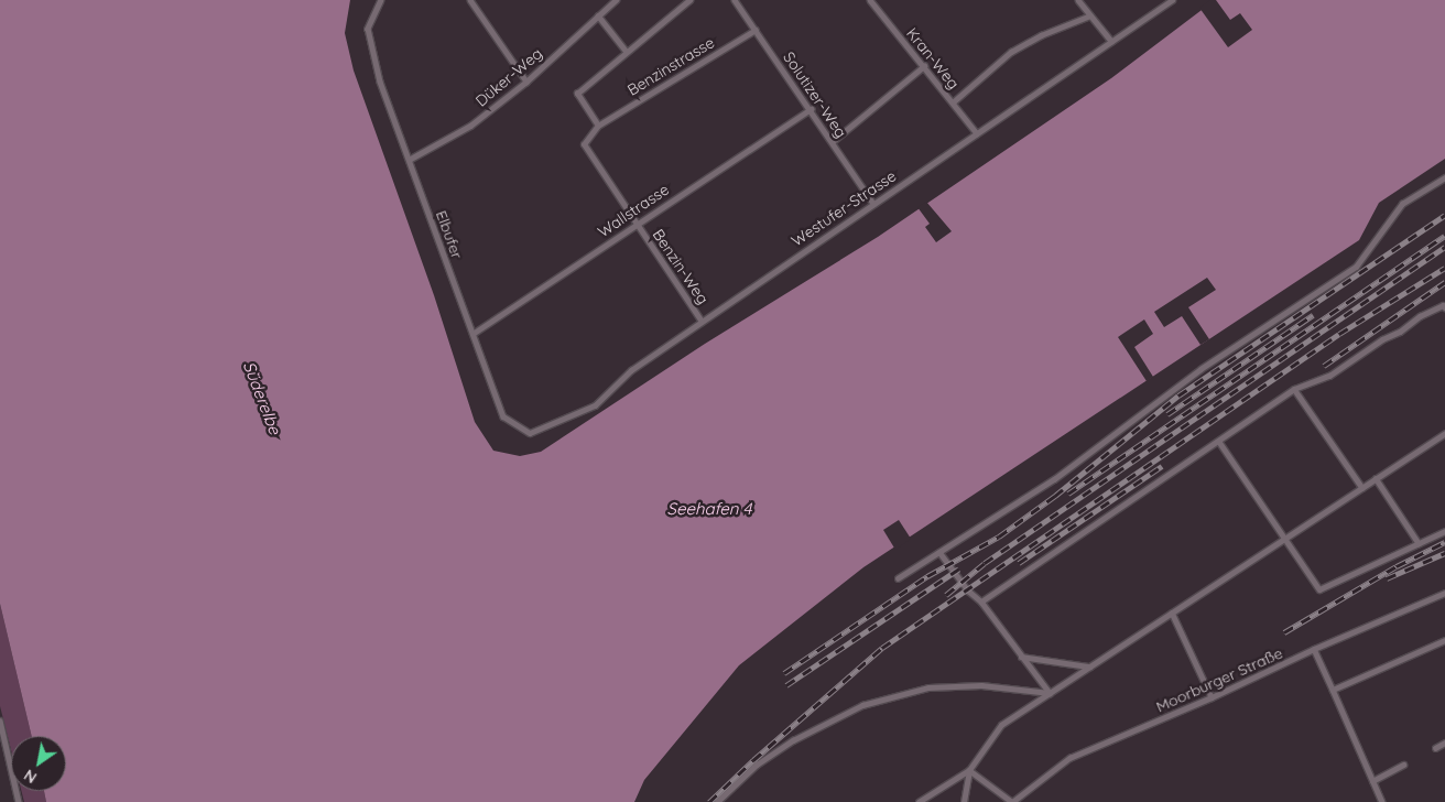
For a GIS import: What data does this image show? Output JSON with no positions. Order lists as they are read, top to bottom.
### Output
{
  "streets": {
    "lane": [
      "Kran-Weg",
      "Benzinstrasse",
      "Düker-Weg",
      "Solutizer-Weg",
      "Westufer-Strasse",
      "Wallstrasse",
      "Elbufer",
      "Benzin-Weg",
      "Moorburger Straße"
    ]
  },
  "crossings": [
    ["Kran-Weg", "Westufer-Strasse"],
    ["Benzinstrasse", "Solutizer-Weg"],
    ["Benzinstrasse", "Benzin-Weg"],
    ["Düker-Weg", "Elbufer"],
    ["Solutizer-Weg", "Westufer-Strasse"],
    ["Solutizer-Weg", "Wallstrasse"],
    ["Westufer-Strasse", "Elbufer"],
    ["Westufer-Strasse", "Benzin-Weg"],
    ["Wallstrasse", "Elbufer"],
    ["Wallstrasse", "Benzin-Weg"]
  ],
  "water": ["Süderelbe", "Seehafen 4"],
  "north": "bottom left"
}
